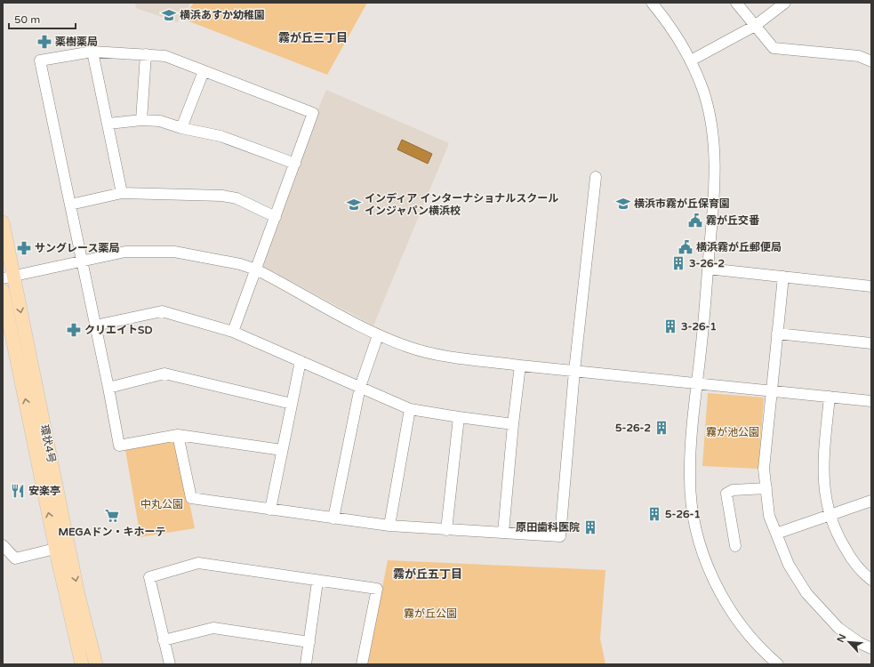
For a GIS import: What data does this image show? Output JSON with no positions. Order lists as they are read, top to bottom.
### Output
{
  "streets": {
    "main road": ["環状4号"]
  },
  "districts": ["霧が丘三丁目", "霧が丘五丁目"],
  "parks": ["霧が池公園", "中丸公園", "霧が丘公園"],
  "places": {
    "school or university": ["横浜あすか幼稚園", "横浜市霧が丘保育園", "インディア インターナショナルスクール インジャパン横浜校"],
    "pharmacy": ["薬樹薬局", "サングレース薬局", "クリエイトSD"],
    "public building": ["霧が丘交番", "横浜霧が丘郵便局"],
    "building": [
      "3-26-2",
      "3-26-1",
      "5-26-2",
      "5-26-1",
      "原田歯科医院"
    ],
    "restaurant": ["安楽亭"],
    "supermarket": ["MEGAドン・キホーテ"]
  },
  "scale_bar": "50 m",
  "north": "top left"
}
